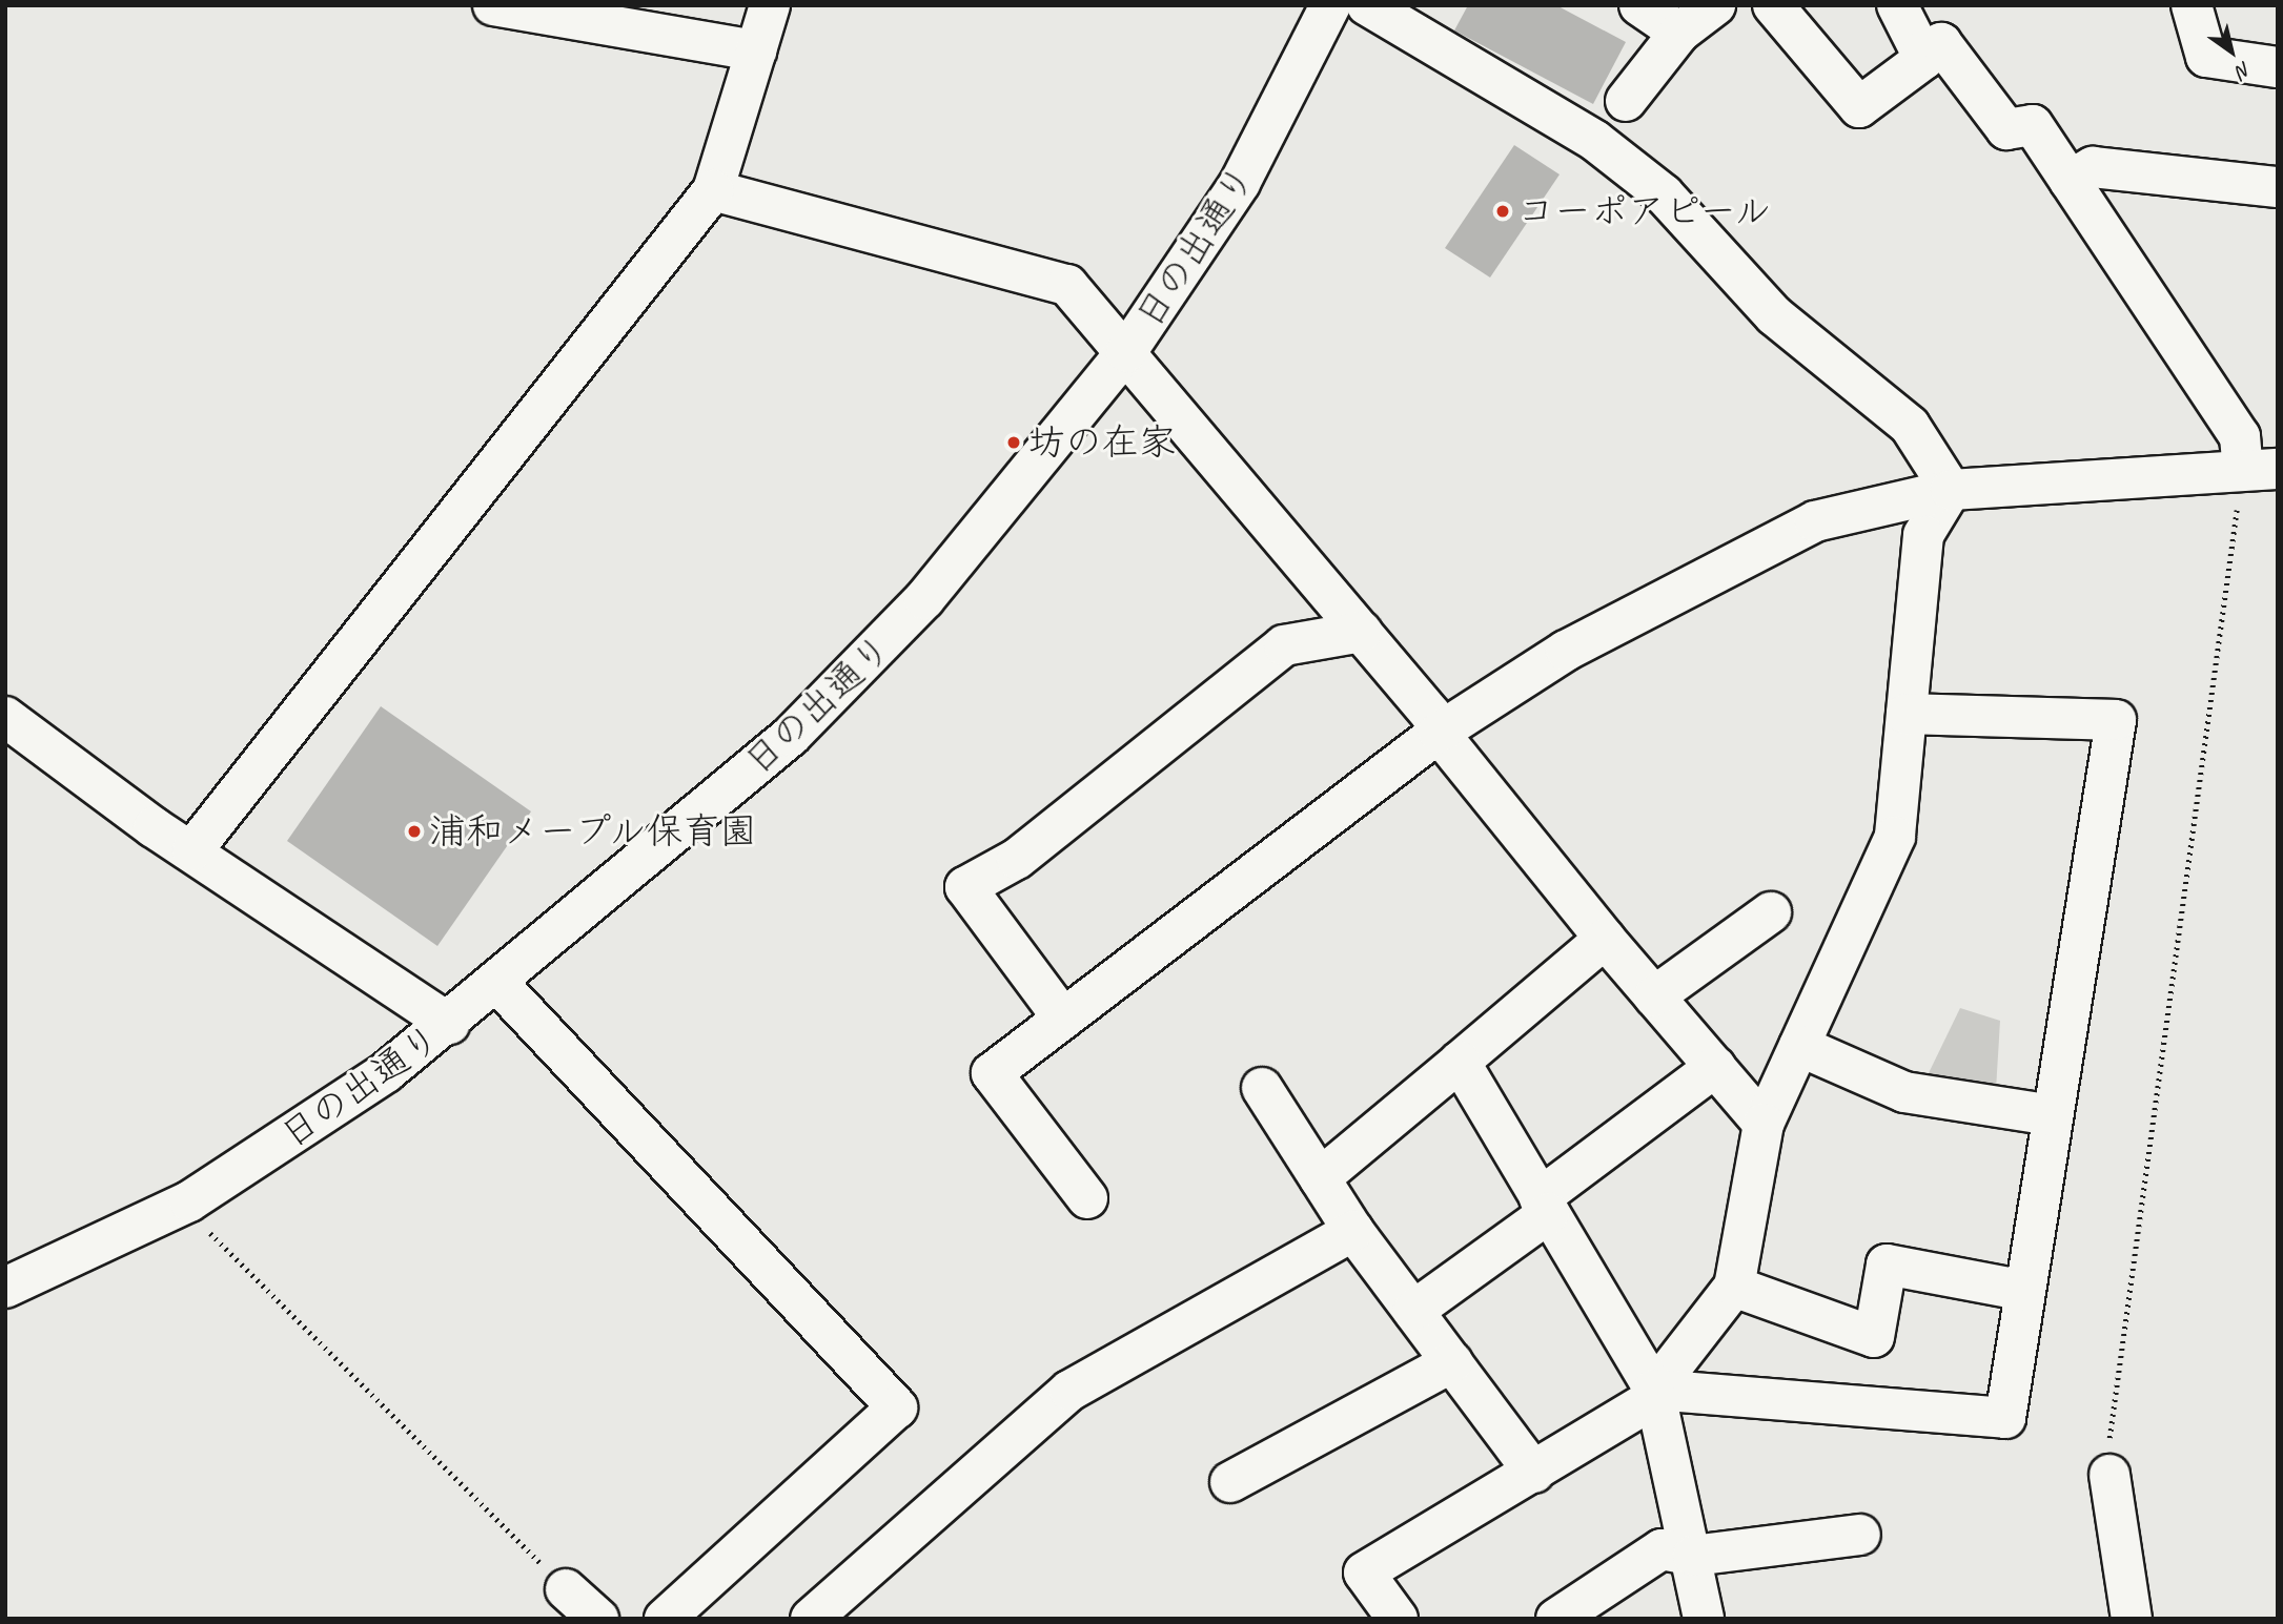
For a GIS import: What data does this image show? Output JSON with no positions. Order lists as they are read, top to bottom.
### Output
{
  "streets": {
    "street": ["日の出通り"]
  },
  "places": ["コーポアピール", "坊の在家", "浦和メープル保育園"],
  "north": "bottom right"
}
